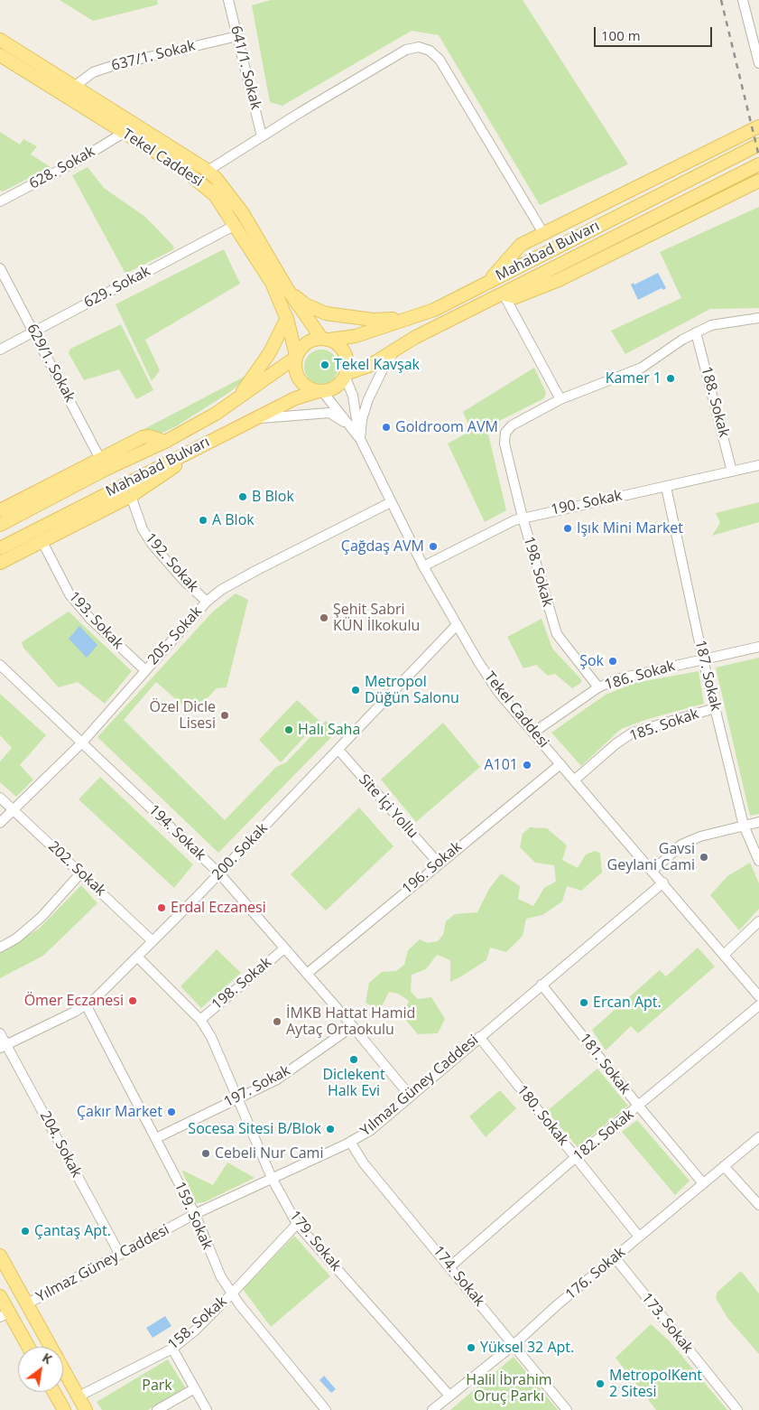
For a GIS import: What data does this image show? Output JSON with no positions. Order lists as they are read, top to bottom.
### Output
{
  "streets": {
    "main road": ["Tekel Caddesi", "Mahabad Bulvarı"],
    "street": [
      "637/1. Sokak",
      "641/1. Sokak",
      "628. Sokak",
      "629. Sokak",
      "629/1. Sokak",
      "188. Sokak",
      "190. Sokak",
      "192. Sokak",
      "198. Sokak",
      "193. Sokak",
      "205. Sokak",
      "186. Sokak",
      "187. Sokak",
      "185. Sokak",
      "Site İçi Yollu",
      "194. Sokak",
      "200. Sokak",
      "196. Sokak",
      "202. Sokak",
      "181. Sokak",
      "Yılmaz Güney Caddesi",
      "197. Sokak",
      "180. Sokak",
      "182. Sokak",
      "204. Sokak",
      "159. Sokak",
      "179. Sokak",
      "176. Sokak",
      "174. Sokak",
      "158. Sokak",
      "173. Sokak"
    ]
  },
  "crossings": [
    ["637/1. Sokak", "641/1. Sokak"],
    ["Tekel Caddesi", "628. Sokak"],
    ["Tekel Caddesi", "Mahabad Bulvarı"],
    ["Tekel Caddesi", "629. Sokak"],
    ["Tekel Caddesi", "190. Sokak"],
    ["Tekel Caddesi", "205. Sokak"],
    ["Tekel Caddesi", "186. Sokak"],
    ["Tekel Caddesi", "185. Sokak"],
    ["Tekel Caddesi", "200. Sokak"],
    ["Tekel Caddesi", "196. Sokak"],
    ["Tekel Caddesi", "Yılmaz Güney Caddesi"],
    ["629. Sokak", "629/1. Sokak"],
    ["188. Sokak", "190. Sokak"],
    ["190. Sokak", "198. Sokak"],
    ["190. Sokak", "187. Sokak"],
    ["192. Sokak", "205. Sokak"],
    ["198. Sokak", "186. Sokak"],
    ["198. Sokak", "194. Sokak"],
    ["198. Sokak", "179. Sokak"],
    ["193. Sokak", "205. Sokak"],
    ["205. Sokak", "194. Sokak"],
    ["205. Sokak", "202. Sokak"],
    ["186. Sokak", "187. Sokak"],
    ["187. Sokak", "185. Sokak"],
    ["Site İçi Yollu", "200. Sokak"],
    ["Site İçi Yollu", "196. Sokak"],
    ["194. Sokak", "200. Sokak"],
    ["194. Sokak", "196. Sokak"],
    ["194. Sokak", "Yılmaz Güney Caddesi"],
    ["194. Sokak", "197. Sokak"],
    ["200. Sokak", "202. Sokak"],
    ["200. Sokak", "204. Sokak"],
    ["200. Sokak", "159. Sokak"],
    ["200. Sokak", "179. Sokak"],
    ["181. Sokak", "Yılmaz Güney Caddesi"],
    ["181. Sokak", "182. Sokak"],
    ["181. Sokak", "176. Sokak"],
    ["Yılmaz Güney Caddesi", "180. Sokak"],
    ["Yılmaz Güney Caddesi", "204. Sokak"],
    ["Yılmaz Güney Caddesi", "159. Sokak"],
    ["Yılmaz Güney Caddesi", "179. Sokak"],
    ["Yılmaz Güney Caddesi", "174. Sokak"],
    ["197. Sokak", "159. Sokak"],
    ["197. Sokak", "179. Sokak"],
    ["180. Sokak", "182. Sokak"],
    ["180. Sokak", "176. Sokak"],
    ["182. Sokak", "174. Sokak"],
    ["159. Sokak", "158. Sokak"],
    ["179. Sokak", "176. Sokak"],
    ["179. Sokak", "158. Sokak"],
    ["176. Sokak", "174. Sokak"],
    ["176. Sokak", "173. Sokak"]
  ],
  "parks": ["Halil İbrahim Oruç Parkı", "Park"],
  "places": [
    "Tekel Kavşak",
    "Kamer 1",
    "Goldroom AVM",
    "B Blok",
    "A Blok",
    "Işık Mini Market",
    "Çağdaş AVM",
    "Şehit Sabri KÜN İlkokulu",
    "Şok",
    "Metropol Düğün Salonu",
    "Özel Dicle Lisesi",
    "Halı Saha",
    "A101",
    "Gavsi Geylani Cami",
    "Erdal Eczanesi",
    "Ömer Eczanesi",
    "Ercan Apt.",
    "İMKB Hattat Hamid Aytaç Ortaokulu",
    "Diclekent Halk Evi",
    "Çakır Market",
    "Socesa Sitesi B/Blok",
    "Cebeli Nur Cami",
    "Çantaş Apt.",
    "Yüksel 32 Apt.",
    "MetropolKent 2 Sitesi"
  ],
  "scale_bar": "100 m",
  "north": "top right"
}
